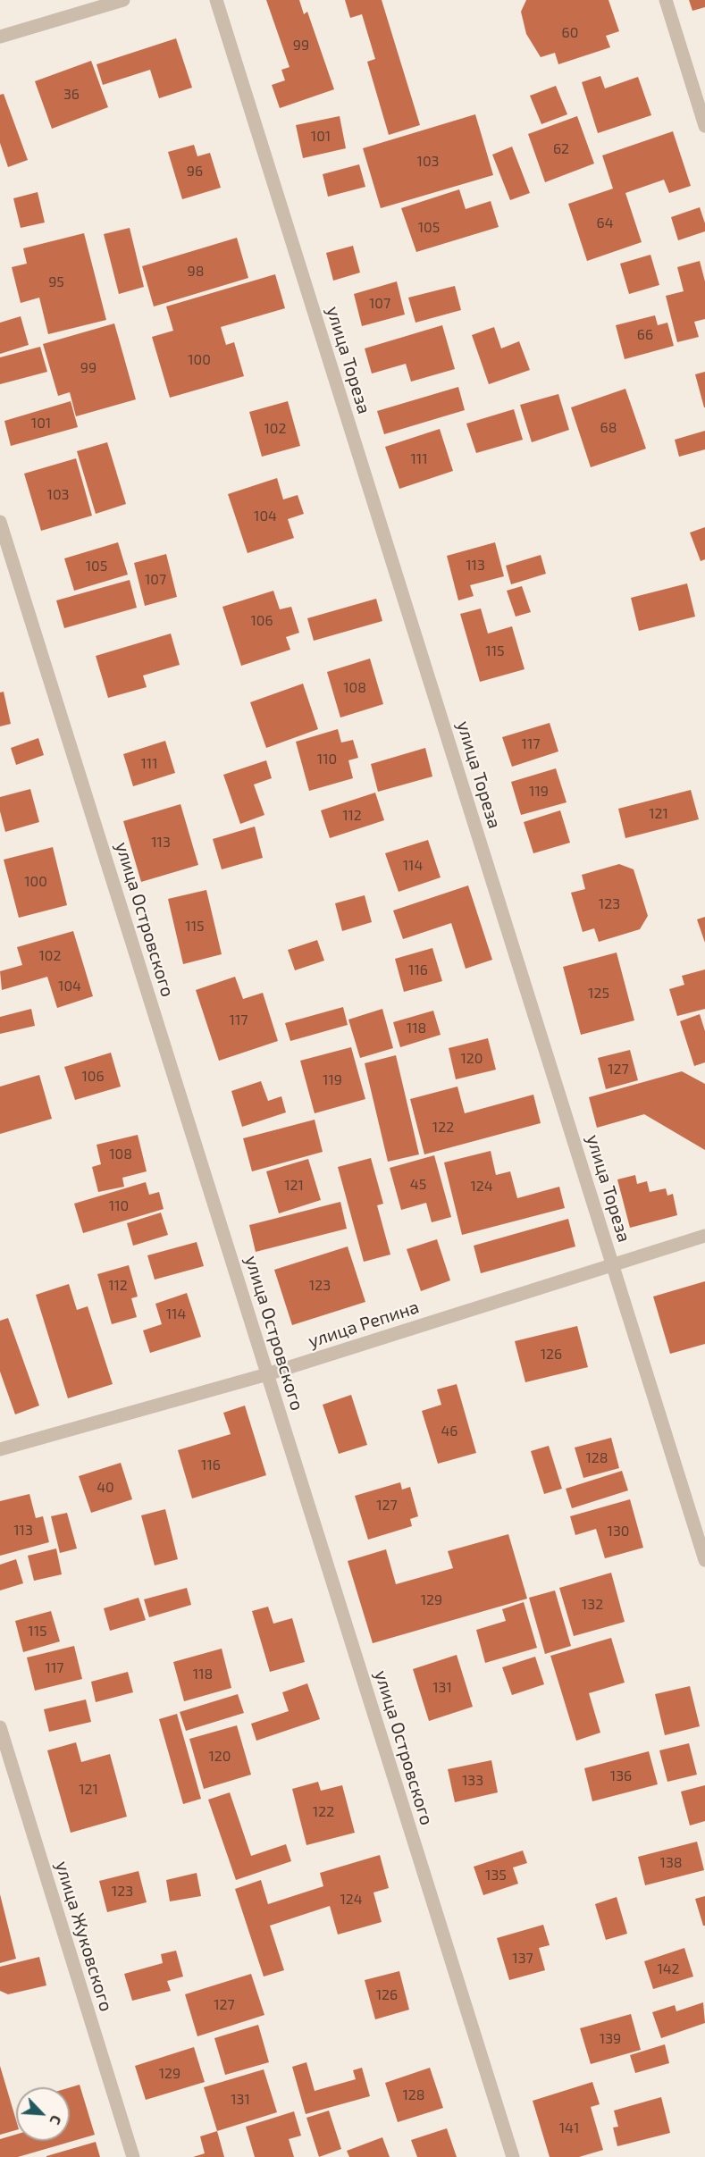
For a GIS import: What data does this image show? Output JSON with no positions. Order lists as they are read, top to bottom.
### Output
{
  "streets": {
    "street": [
      "улица Тореза",
      "улица Островского",
      "улица Репина",
      "улица Жуковского"
    ]
  },
  "crossings": [
    ["улица Тореза", "улица Репина"],
    ["улица Островского", "улица Репина"]
  ],
  "house_numbers": [
    "60",
    "99",
    "36",
    "101",
    "62",
    "103",
    "96",
    "64",
    "105",
    "98",
    "95",
    "107",
    "66",
    "100",
    "99",
    "101",
    "68",
    "102",
    "111",
    "103",
    "104",
    "113",
    "105",
    "107",
    "106",
    "115",
    "108",
    "117",
    "110",
    "111",
    "119",
    "121",
    "112",
    "113",
    "114",
    "100",
    "123",
    "115",
    "102",
    "116",
    "104",
    "125",
    "117",
    "118",
    "120",
    "127",
    "106",
    "119",
    "122",
    "108",
    "45",
    "121",
    "124",
    "110",
    "112",
    "123",
    "114",
    "126",
    "46",
    "128",
    "116",
    "40",
    "127",
    "113",
    "130",
    "129",
    "132",
    "115",
    "117",
    "118",
    "131",
    "120",
    "136",
    "133",
    "121",
    "122",
    "138",
    "135",
    "123",
    "124",
    "137",
    "142",
    "126",
    "127",
    "139",
    "129",
    "128",
    "131",
    "141"
  ],
  "north": "bottom right"
}
